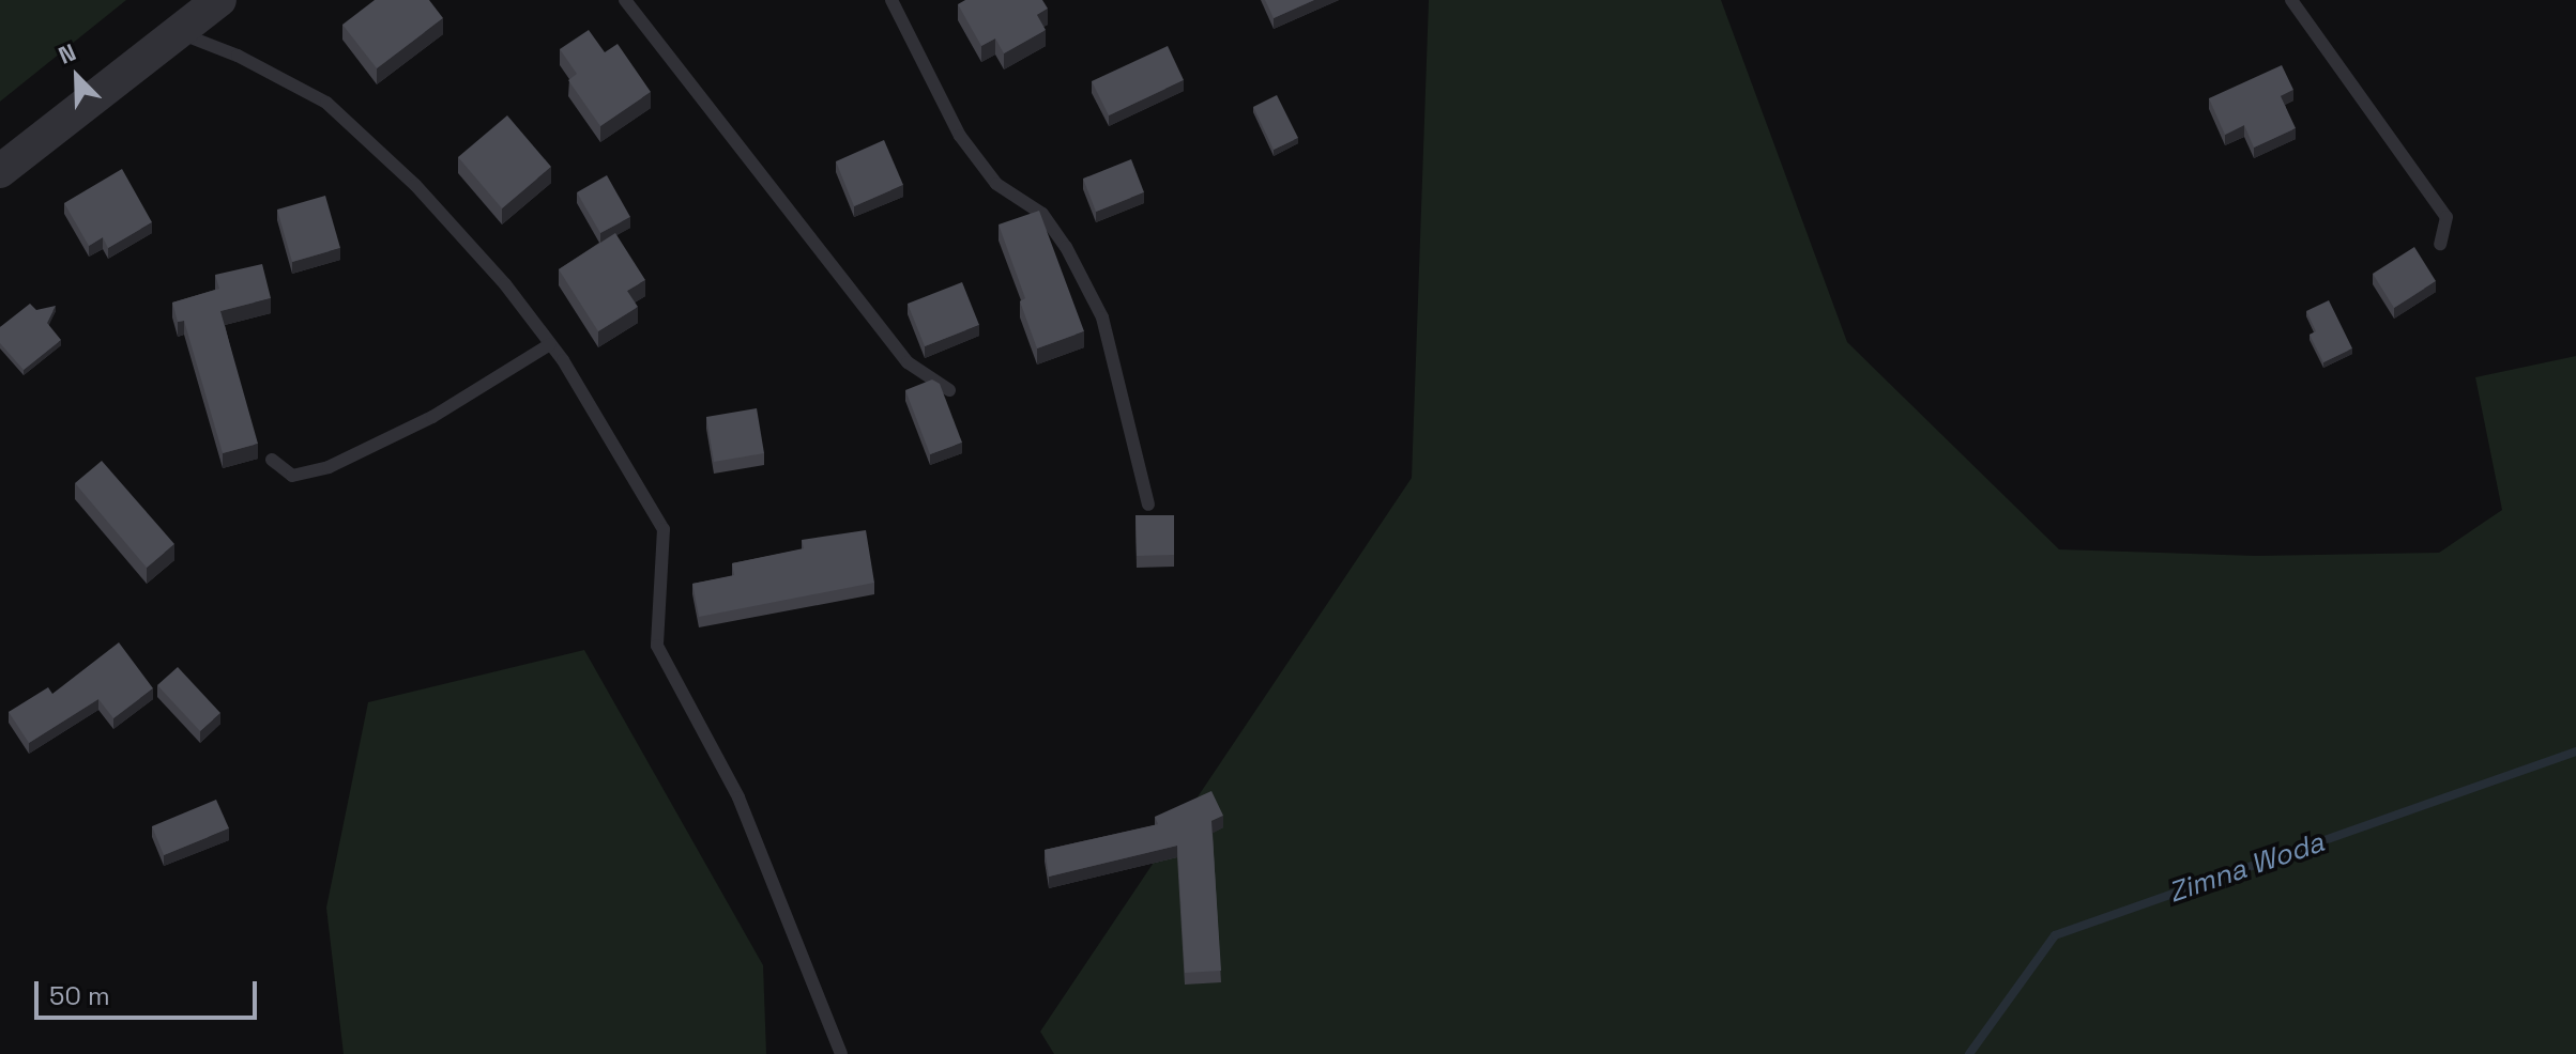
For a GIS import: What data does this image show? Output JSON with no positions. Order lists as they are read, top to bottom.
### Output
{
  "water": ["Zimna Woda"],
  "scale_bar": "50 m",
  "north": "top left"
}
